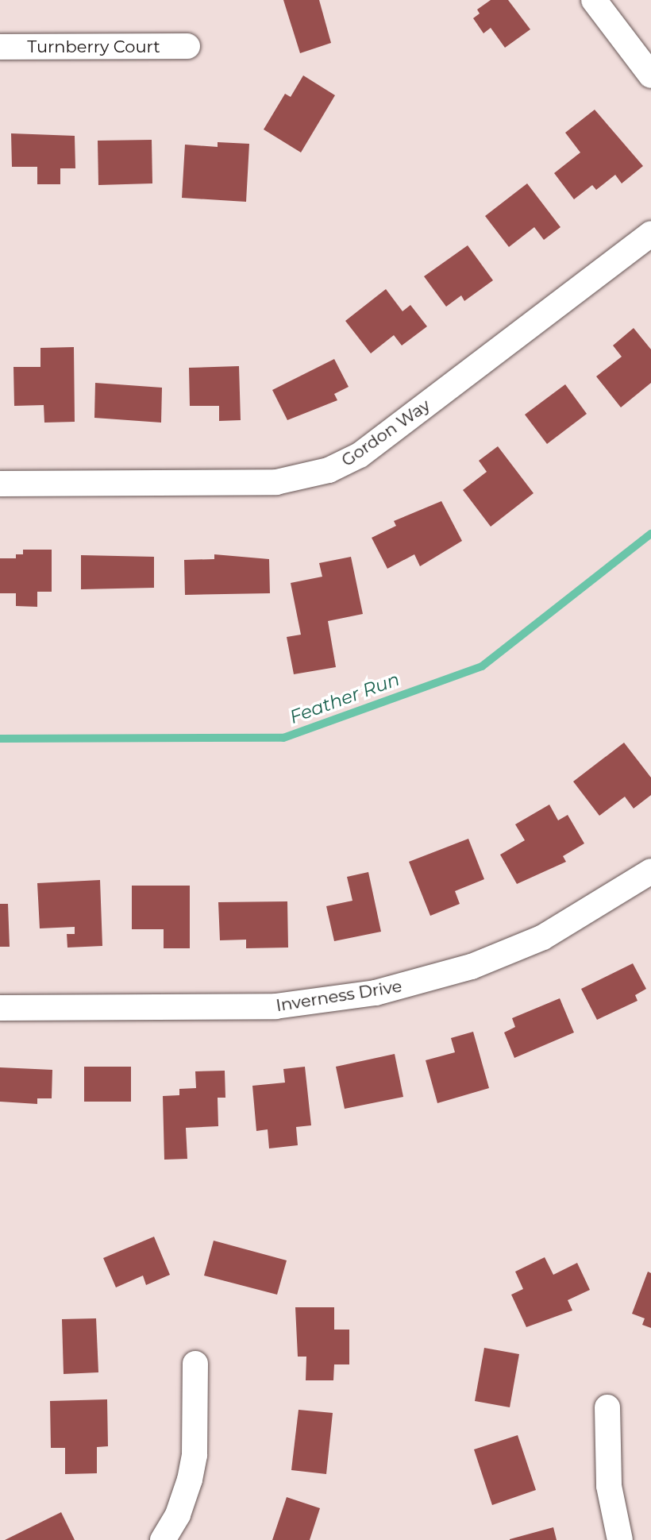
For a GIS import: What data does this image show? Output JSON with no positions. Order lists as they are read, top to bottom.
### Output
{
  "streets": {
    "street": ["Turnberry Court", "Gordon Way", "Inverness Drive"]
  },
  "water": ["Feather Run"]
}
